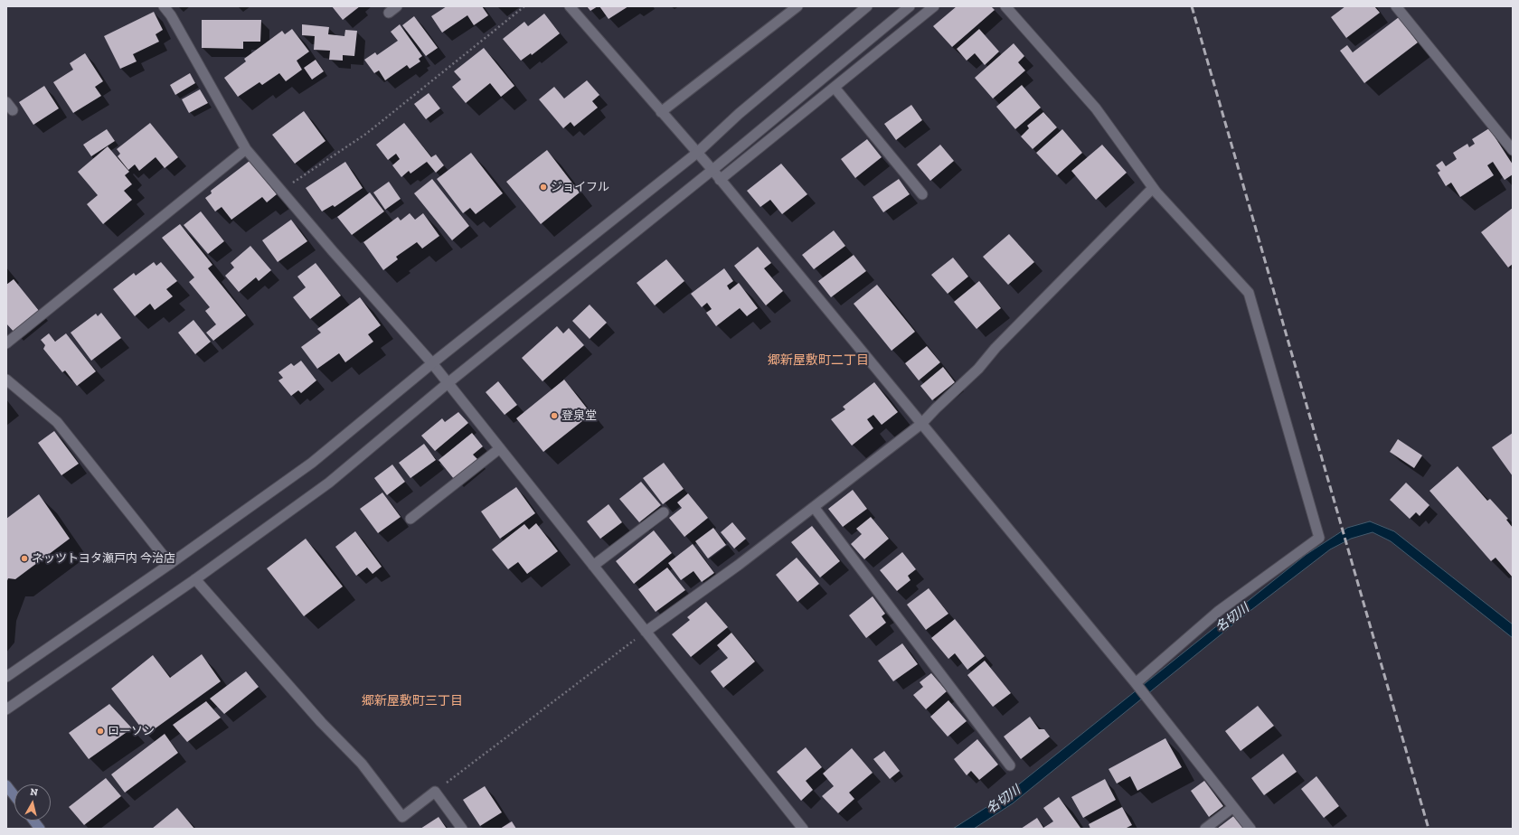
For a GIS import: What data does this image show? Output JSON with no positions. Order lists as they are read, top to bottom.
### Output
{
  "districts": ["郷新屋敷町二丁目", "郷新屋敷町三丁目"],
  "water": ["名切川"],
  "places": [
    "ジョイフル",
    "登泉堂",
    "ネッツトヨタ瀬戸内 今治店",
    "ローソン"
  ],
  "north": "top"
}
